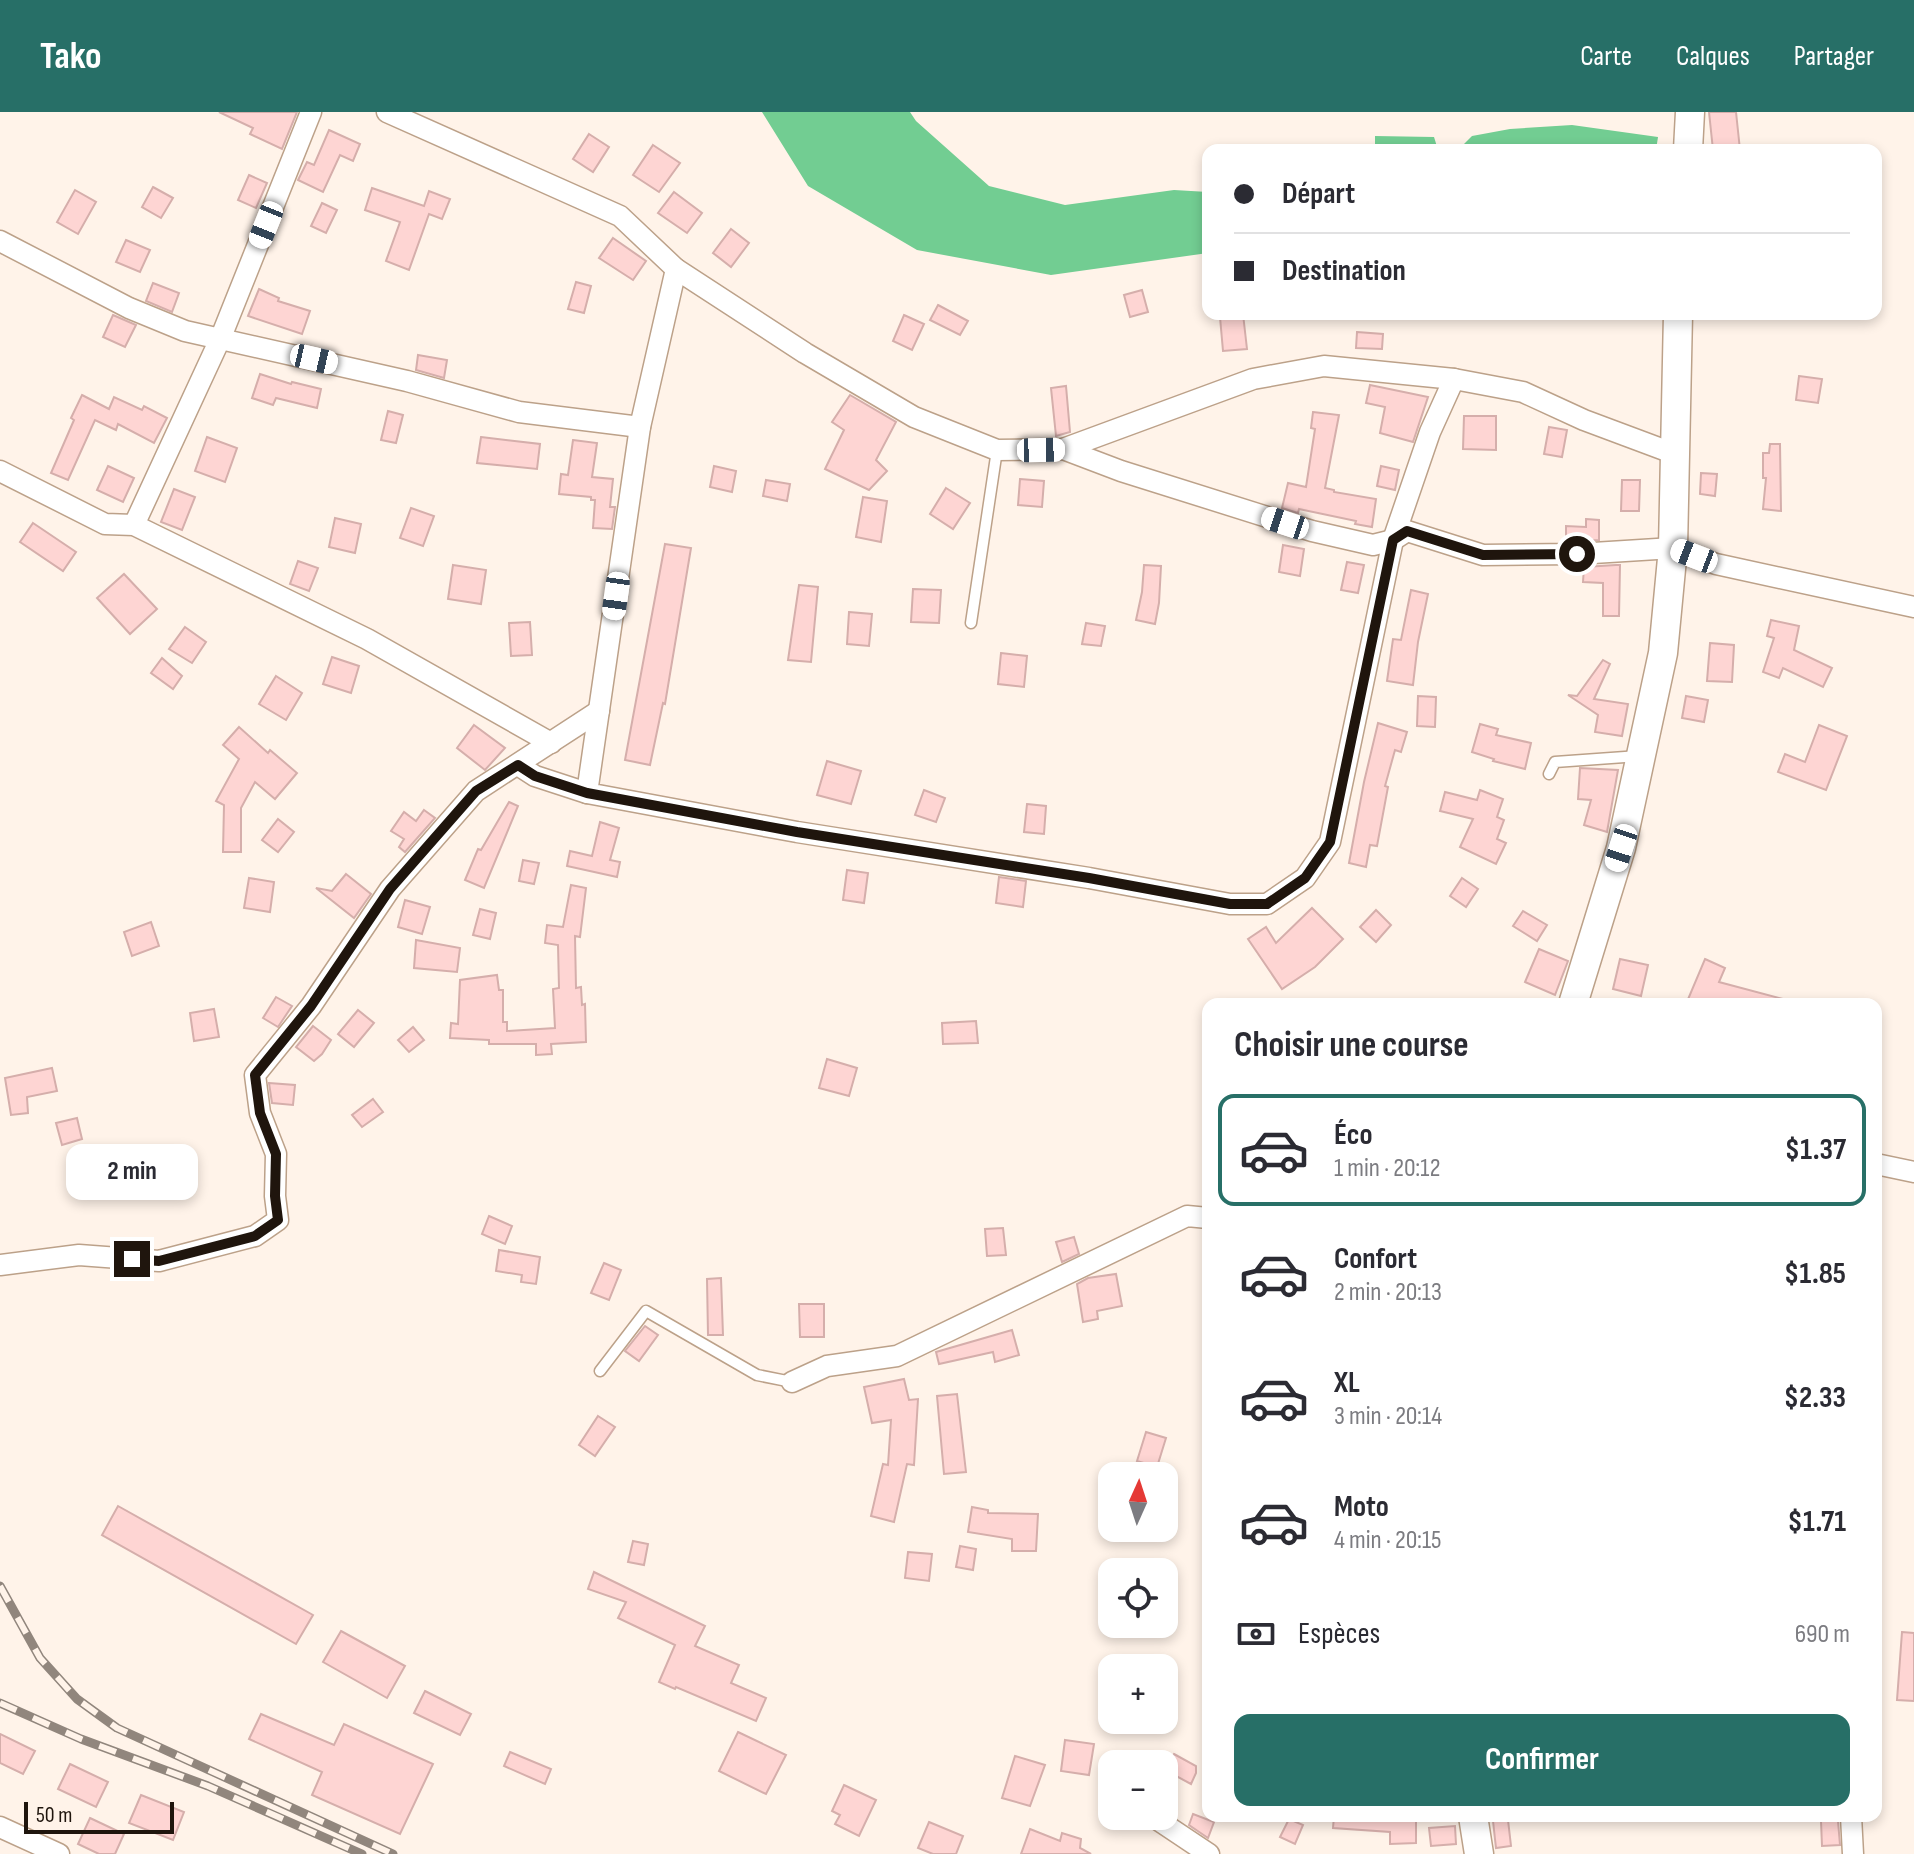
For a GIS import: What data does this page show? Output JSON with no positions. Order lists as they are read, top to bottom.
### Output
{
  "scale_bar": "50 m",
  "north": "top",
  "page": {
    "header": "Tako",
    "nav": ["Carte", "Calques", "Partager"],
    "banner": ["Départ", "Destination"],
    "heading": "Choisir une course",
    "list": [
      {
        "name": "Éco",
        "note": "1 min · 20:12",
        "value": "$1.37"
      },
      {
        "name": "Confort",
        "note": "2 min · 20:13",
        "value": "$1.85"
      },
      {
        "name": "XL",
        "note": "3 min · 20:14",
        "value": "$2.33"
      },
      {
        "name": "Moto",
        "note": "4 min · 20:15",
        "value": "$1.71"
      }
    ],
    "bubble": "2 min",
    "map_buttons": ["+", "−"],
    "pay": ["Espèces", "690 m"],
    "buttons": "Confirmer",
    "scale": "50 m"
  }
}
